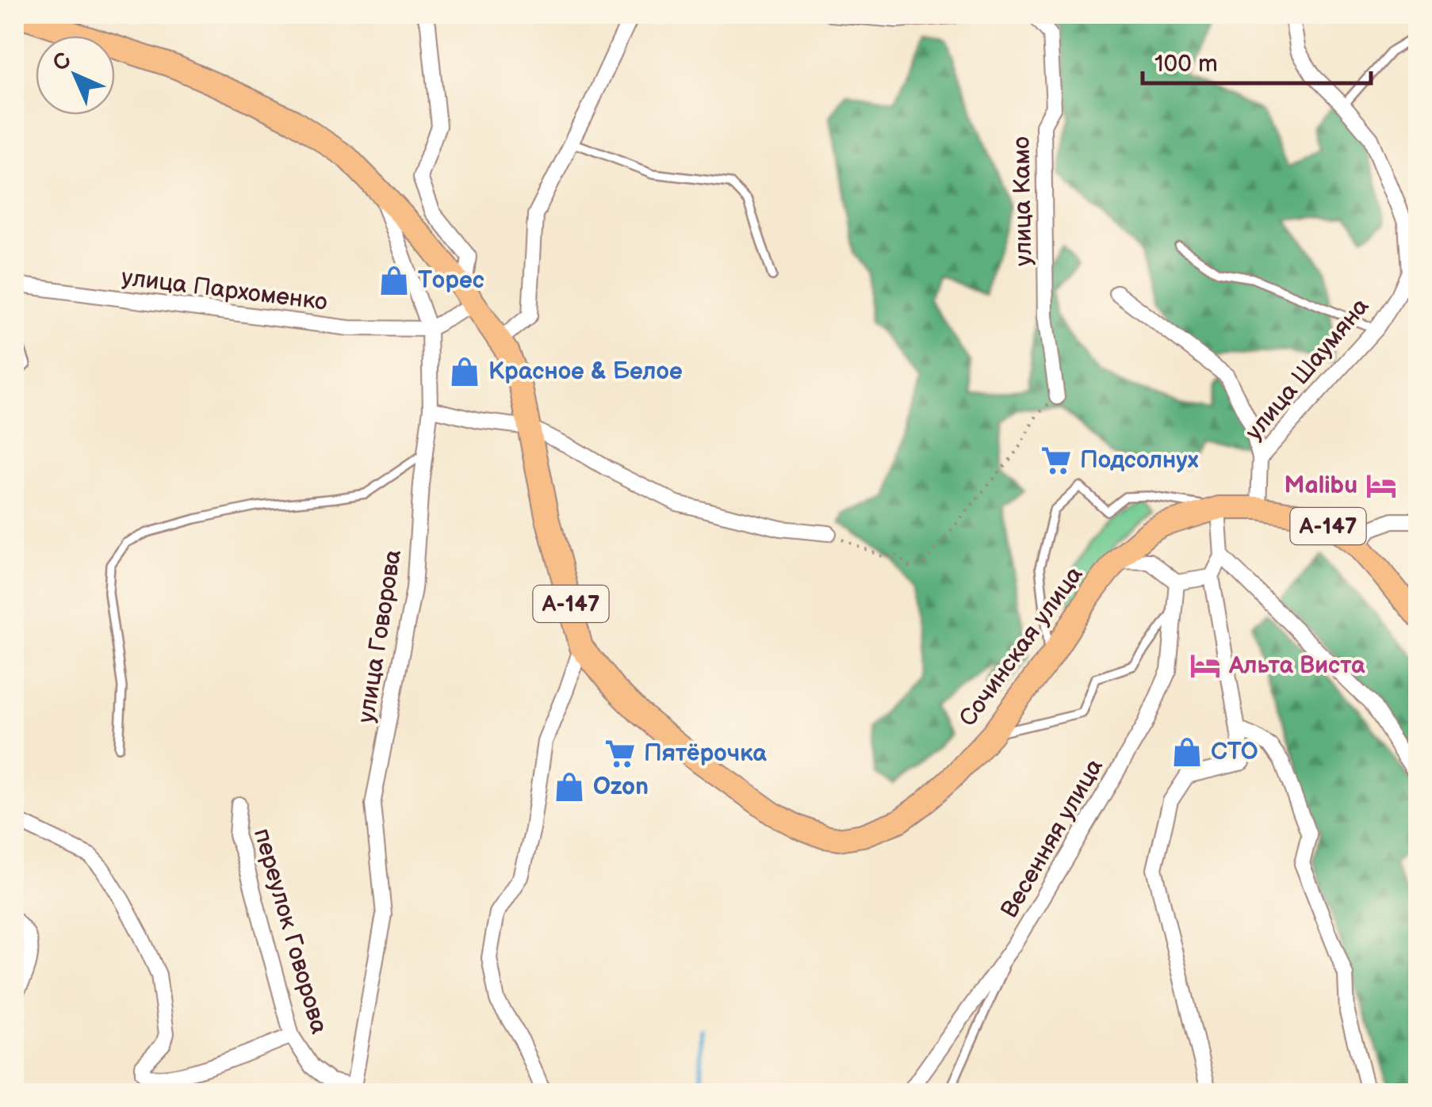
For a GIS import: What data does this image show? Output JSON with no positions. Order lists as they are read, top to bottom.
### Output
{
  "streets": {
    "highway": ["А-147", "Сочинская улица"],
    "street": [
      "улица Камо",
      "улица Пархоменко",
      "улица Шаумяна",
      "улица Говорова",
      "Весенняя улица",
      "переулок Говорова"
    ]
  },
  "crossings": [
    ["улица Пархоменко", "улица Говорова"],
    ["улица Шаумяна", "А-147"],
    ["А-147", "Сочинская улица"],
    ["улица Говорова", "Сочинская улица"],
    ["улица Говорова", "переулок Говорова"]
  ],
  "places": {
    "shop": [
      "Торес",
      "Красное & Белое",
      "СТО",
      "Ozon"
    ],
    "supermarket": ["Подсолнух", "Пятёрочка"],
    "hotel": ["Malibu", "Альта Виста"]
  },
  "scale_bar": "100 m",
  "north": "top left"
}
